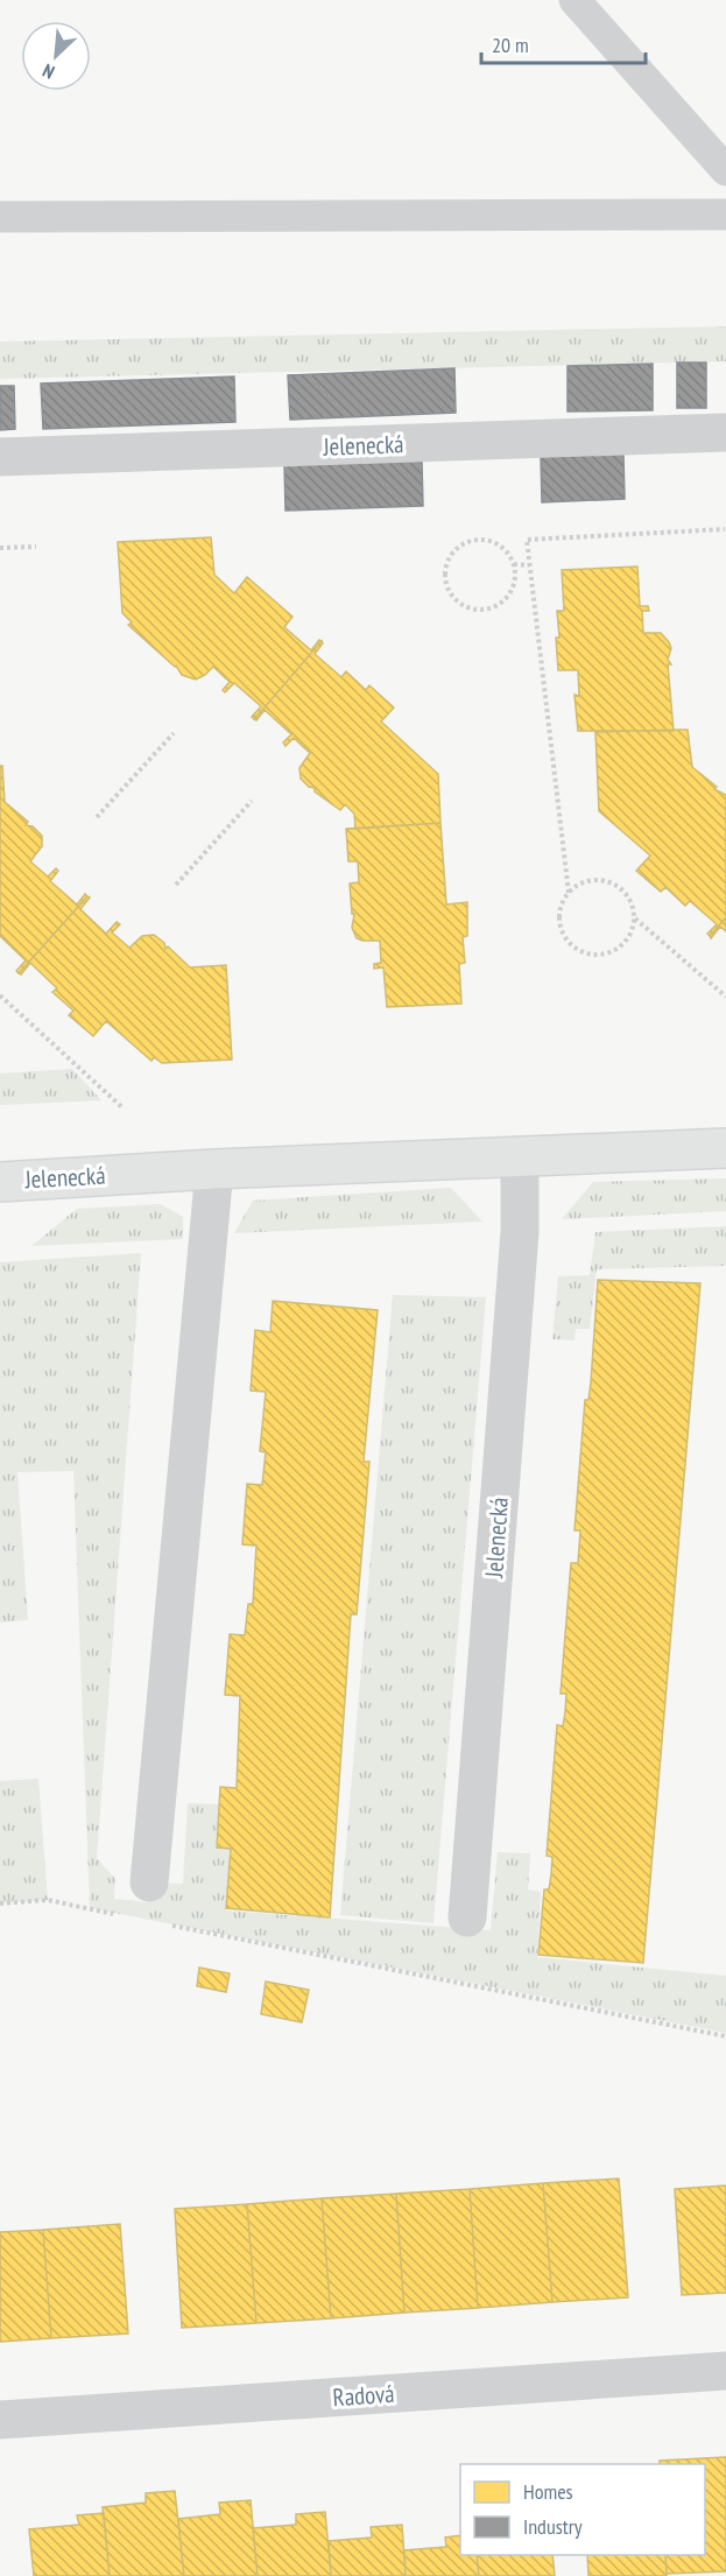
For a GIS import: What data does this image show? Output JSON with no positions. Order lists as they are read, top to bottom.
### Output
{
  "streets": {
    "street": ["Jelenecká", "Radová"]
  },
  "legend": ["Homes", "Industry"],
  "scale_bar": "20 m",
  "north": "bottom left"
}
